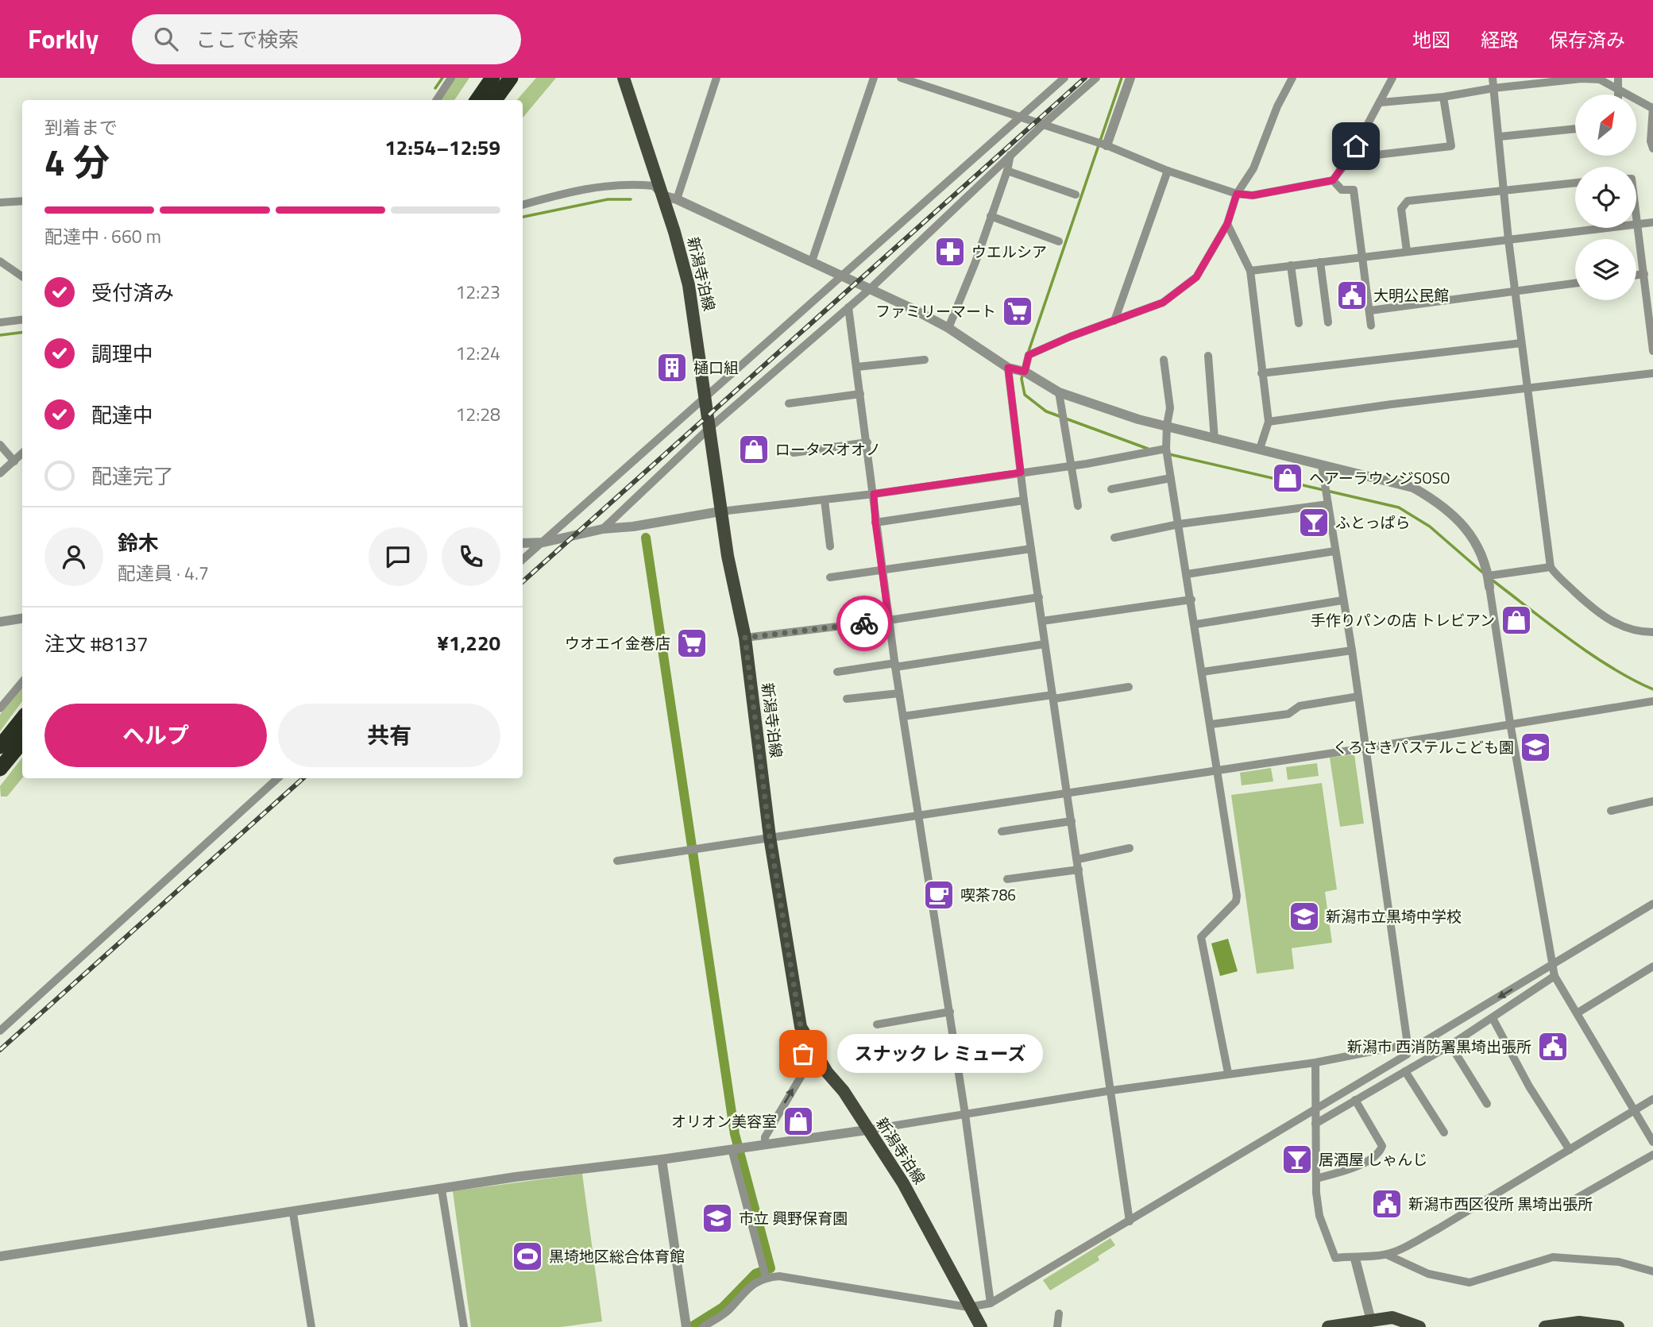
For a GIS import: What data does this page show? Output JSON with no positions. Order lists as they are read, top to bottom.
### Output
{
  "streets": {
    "main road": ["新潟寺泊線"]
  },
  "places": {
    "pharmacy": ["ウエルシア"],
    "public building": ["大明公民館", "新潟市 西消防署黒埼出張所", "新潟市西区役所 黒埼出張所"],
    "supermarket": ["ファミリーマート", "ウオエイ金巻店"],
    "building": ["樋口組"],
    "shop": [
      "ロータスオオノ",
      "ヘアーラウンジSOSO",
      "手作りパンの店 トレビアン",
      "オリオン美容室"
    ],
    "bar": ["ふとっぱら", "居酒屋 しゃんじ"],
    "school or university": ["くろさきパステルこども園", "新潟市立黒埼中学校", "市立 興野保育園"],
    "cafe": ["喫茶786"],
    "other": ["スナック レ ミューズ"],
    "sports": ["黒埼地区総合体育館"]
  },
  "north": "top right",
  "page": {
    "header": "Forkly",
    "search": "ここで検索",
    "nav": ["地図", "経路", "保存済み"],
    "heading": ["4 分", "到着まで", "12:54–12:59"],
    "panel": [
      "鈴木",
      "配達員 · 4.7",
      "注文 #8137",
      "¥1,220"
    ],
    "bar": "配達中 · 660 m",
    "list": [
      ["受付済み", "12:23"],
      ["調理中", "12:24"],
      ["配達中", "12:28"],
      "配達完了"
    ],
    "buttons": ["ヘルプ", "共有"],
    "bubble": "スナック レ ミューズ"
  }
}
